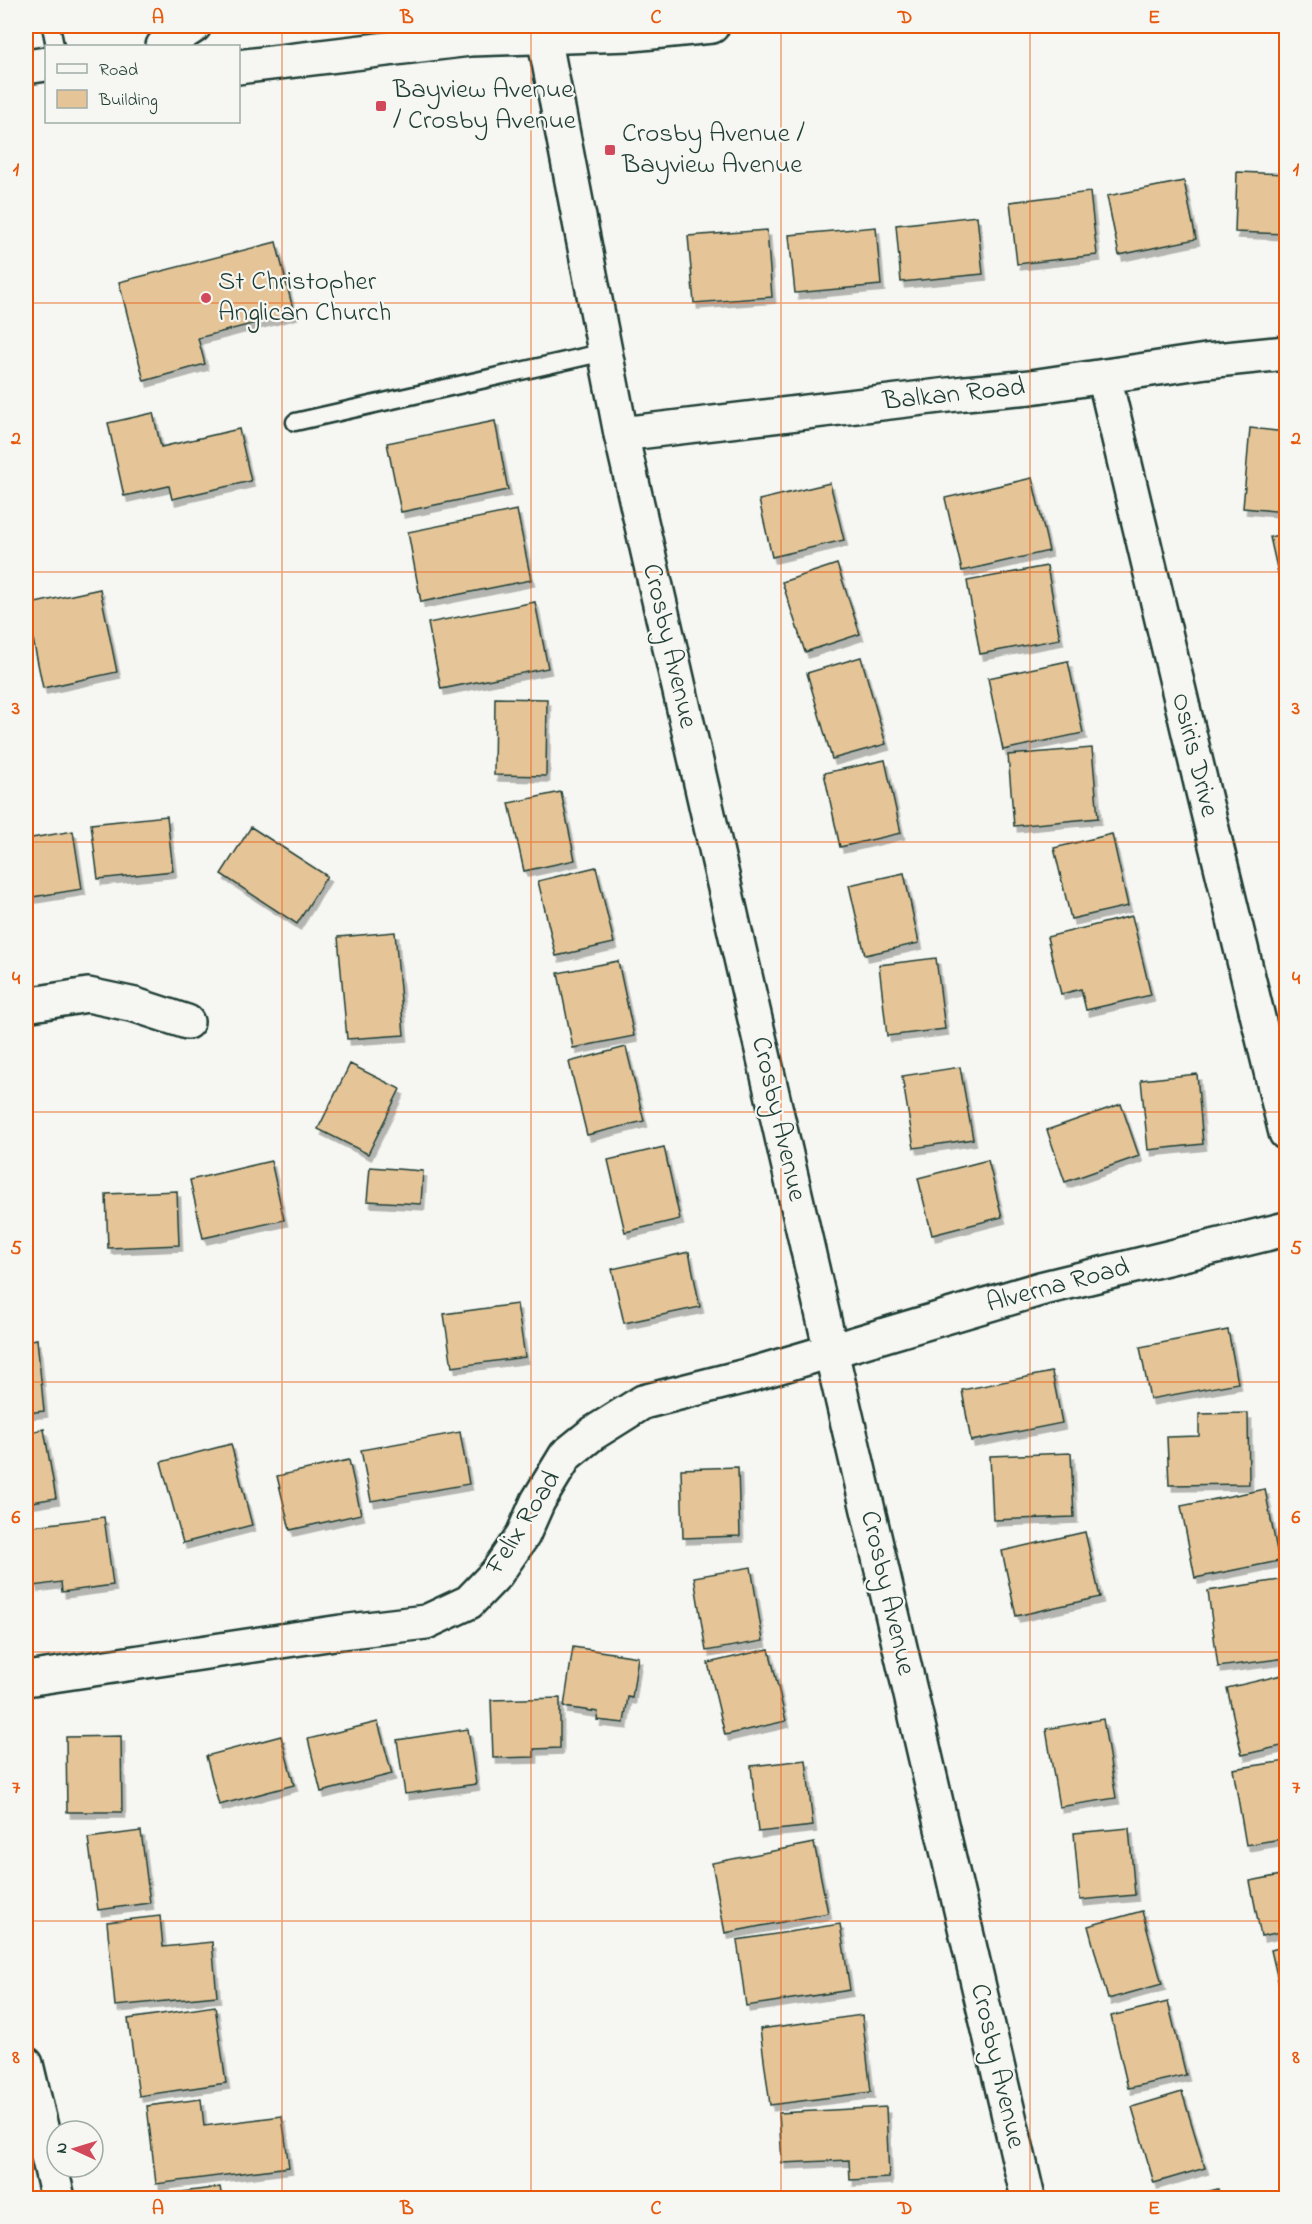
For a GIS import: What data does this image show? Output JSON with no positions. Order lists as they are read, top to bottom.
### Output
{
  "streets": {
    "street": [
      "Balkan Road",
      "Crosby Avenue",
      "Osiris Drive",
      "Alverna Road",
      "Felix Road"
    ]
  },
  "crossings": [
    ["Balkan Road", "Crosby Avenue"],
    ["Balkan Road", "Osiris Drive"],
    ["Crosby Avenue", "Alverna Road"],
    ["Crosby Avenue", "Felix Road"],
    ["Alverna Road", "Felix Road"]
  ],
  "places": {
    "transit": ["Bayview Avenue / Crosby Avenue", "Crosby Avenue / Bayview Avenue"],
    "other": ["St Christopher Anglican Church"]
  },
  "legend": ["Road", "Building"],
  "north": "left",
  "grid": {
    "columns": [
      "A",
      "B",
      "C",
      "D",
      "E"
    ],
    "rows": [
      "1",
      "2",
      "3",
      "4",
      "5",
      "6",
      "7",
      "8"
    ]
  }
}
